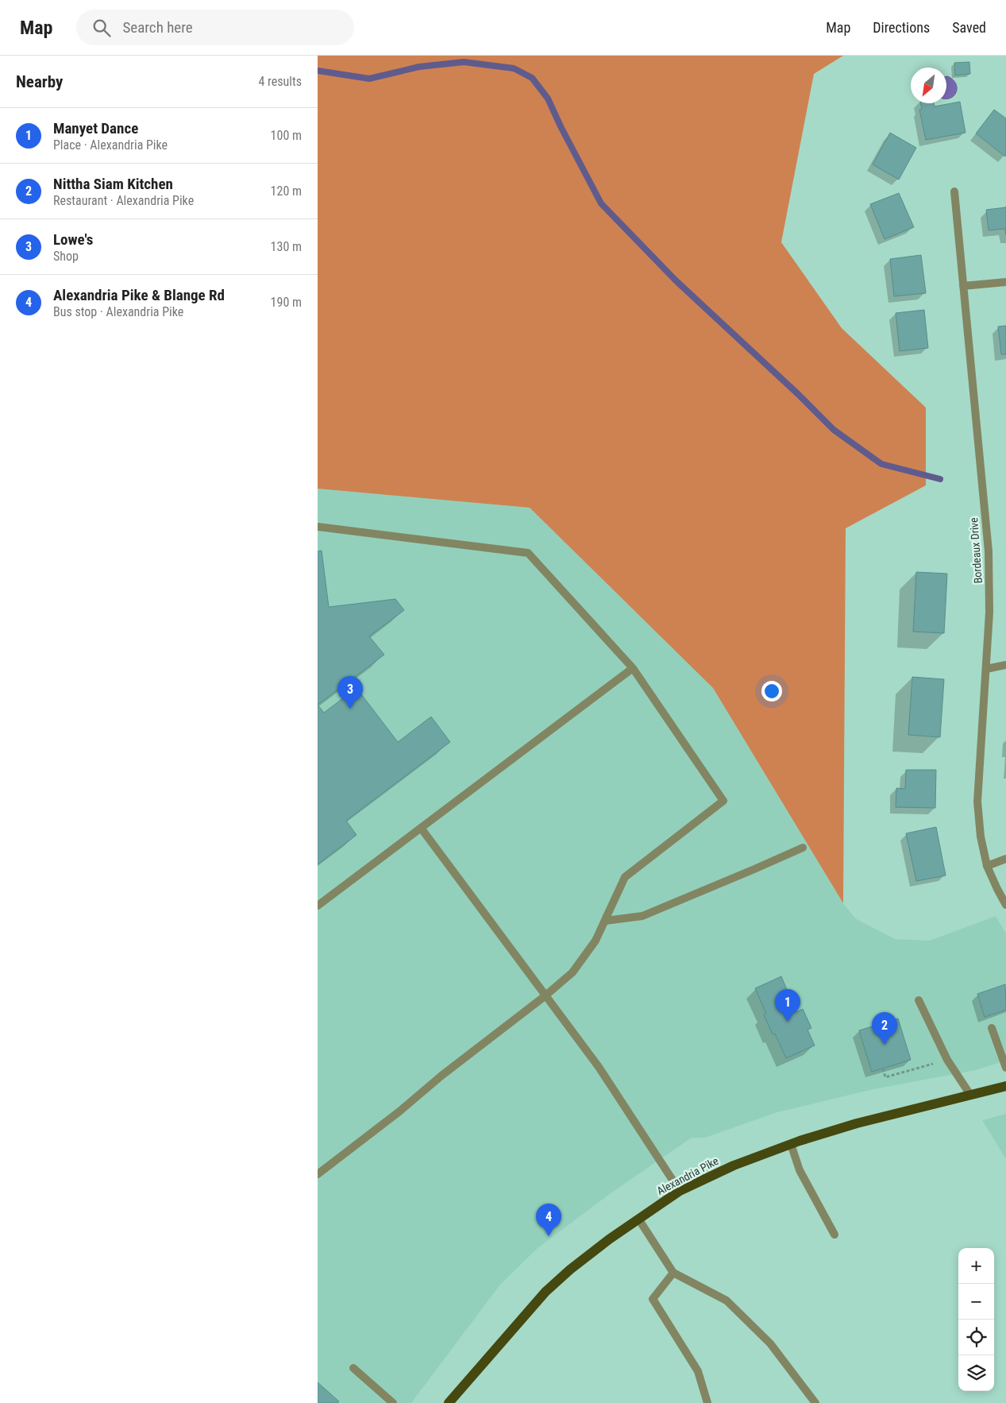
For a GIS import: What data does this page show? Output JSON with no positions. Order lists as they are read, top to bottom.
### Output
{
  "streets": {
    "main road": ["Alexandria Pike"],
    "street": ["Bordeaux Drive"]
  },
  "north": "bottom left",
  "page": {
    "header": "Map",
    "search": "Search here",
    "nav": ["Map", "Directions", "Saved"],
    "heading": ["Nearby", "4 results"],
    "list": [
      {
        "mark": "1",
        "name": "Manyet Dance",
        "note": "Place · Alexandria Pike",
        "value": "100 m"
      },
      {
        "mark": "2",
        "name": "Nittha Siam Kitchen",
        "note": "Restaurant · Alexandria Pike",
        "value": "120 m"
      },
      {
        "mark": "3",
        "name": "Lowe's",
        "note": "Shop",
        "value": "130 m"
      },
      {
        "mark": "4",
        "name": "Alexandria Pike & Blange Rd",
        "note": "Bus stop · Alexandria Pike",
        "value": "190 m"
      }
    ],
    "pins": [
      "3",
      "1",
      "2",
      "4"
    ],
    "map_buttons": ["+", "−"]
  }
}
